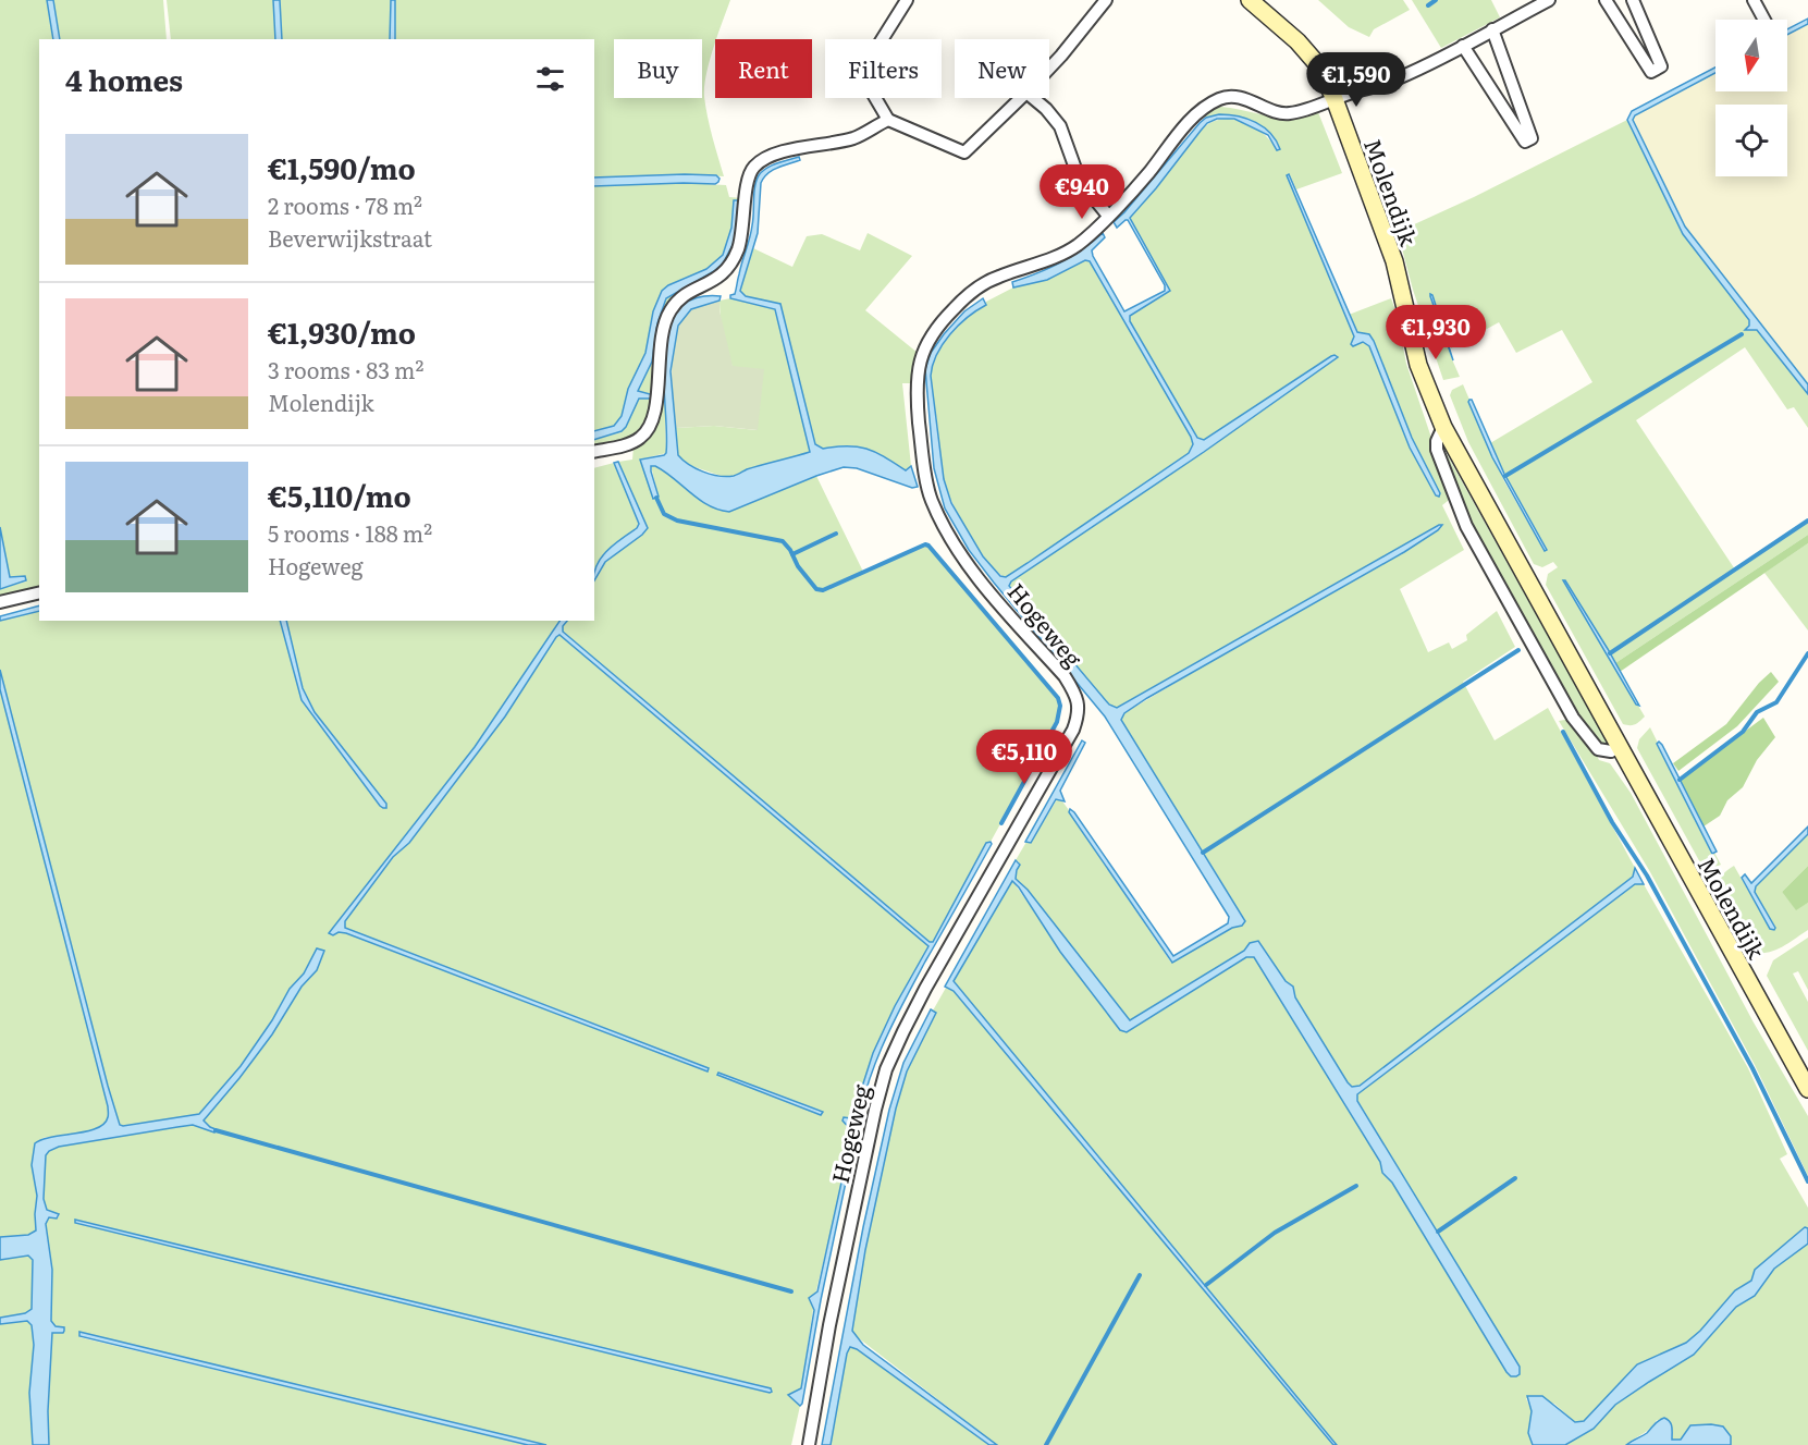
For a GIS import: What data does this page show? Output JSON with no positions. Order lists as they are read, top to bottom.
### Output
{
  "streets": {
    "main road": ["Molendijk"],
    "street": ["Hogeweg"]
  },
  "crossings": [
    ["Molendijk", "Hogeweg"]
  ],
  "north": "bottom",
  "page": {
    "chip": [
      "Buy",
      "Rent",
      "Filters",
      "New"
    ],
    "heading": "4 homes",
    "price": [
      "€1,590",
      "€940",
      "€1,930",
      "€5,110"
    ],
    "list": [
      {
        "name": "€1,590/mo",
        "note": "2 rooms · 78 m² · Beverwijkstraat"
      },
      {
        "name": "€1,930/mo",
        "note": "3 rooms · 83 m² · Molendijk"
      },
      {
        "name": "€5,110/mo",
        "note": "5 rooms · 188 m² · Hogeweg"
      }
    ]
  }
}
